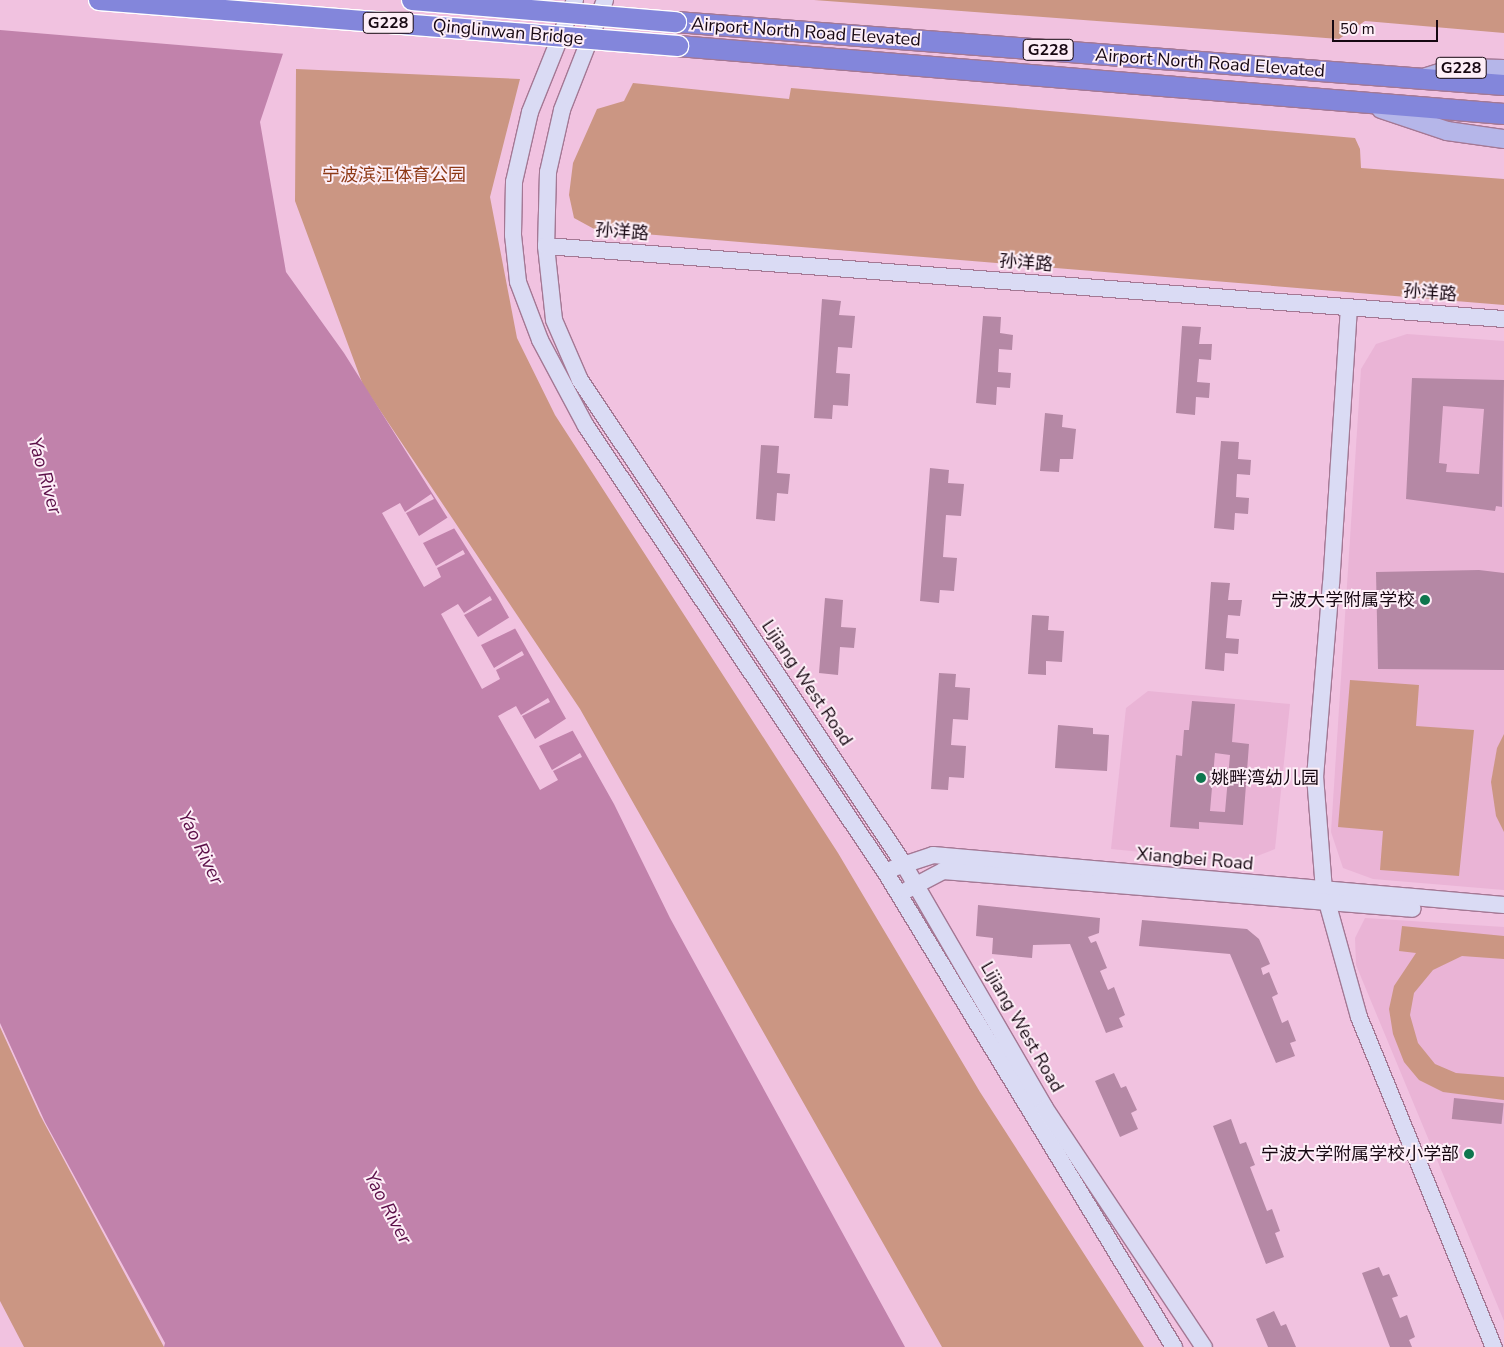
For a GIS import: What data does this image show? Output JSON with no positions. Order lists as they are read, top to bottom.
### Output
{
  "streets": {
    "highway": ["G228", "Qinglinwan Bridge", "Airport North Road Elevated"],
    "street": ["孙洋路", "Lijiang West Road", "Xiangbei Road"]
  },
  "crossings": [
    ["G228", "Airport North Road Elevated"],
    ["Qinglinwan Bridge", "Airport North Road Elevated"],
    ["孙洋路", "Lijiang West Road"],
    ["Lijiang West Road", "Xiangbei Road"]
  ],
  "water": ["Yao River"],
  "parks": ["宁波滨江体育公园"],
  "places": ["宁波大学附属学校", "姚畔湾幼儿园", "宁波大学附属学校小学部"],
  "scale_bar": "50 m"
}
